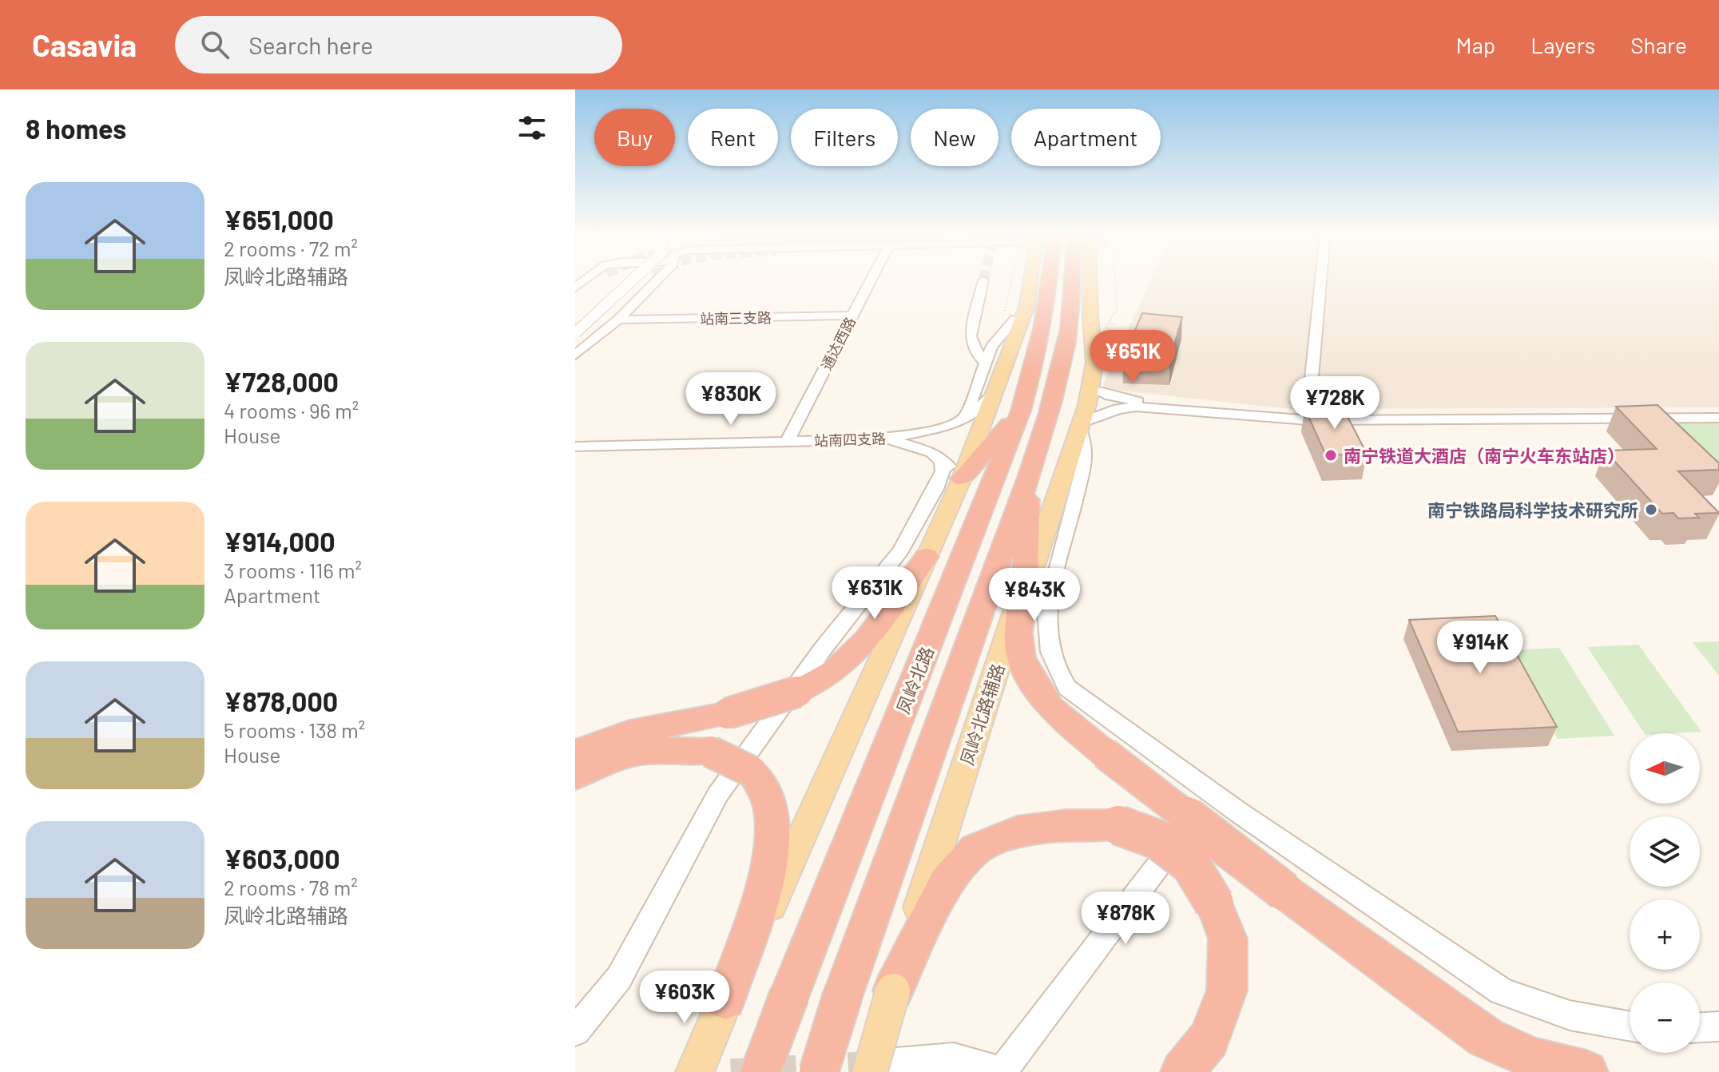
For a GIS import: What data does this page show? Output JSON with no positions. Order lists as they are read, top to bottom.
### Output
{
  "streets": {
    "highway": ["凤岭北路"],
    "main road": ["凤岭北路辅路"],
    "street": ["站南三支路", "通达西路", "站南四支路"]
  },
  "crossings": [
    ["站南三支路", "通达西路"],
    ["通达西路", "站南四支路"]
  ],
  "places": ["南宁铁道大酒店（南宁火车东站店）", "南宁铁路局科学技术研究所"],
  "north": "left",
  "page": {
    "header": "Casavia",
    "search": "Search here",
    "nav": ["Map", "Layers", "Share"],
    "heading": "8 homes",
    "chip": [
      "Buy",
      "Rent",
      "Filters",
      "New",
      "Apartment"
    ],
    "list": [
      {
        "name": "¥651,000",
        "note": "2 rooms · 72 m² · 凤岭北路辅路"
      },
      {
        "name": "¥728,000",
        "note": "4 rooms · 96 m² · House"
      },
      {
        "name": "¥914,000",
        "note": "3 rooms · 116 m² · Apartment"
      },
      {
        "name": "¥878,000",
        "note": "5 rooms · 138 m² · House"
      },
      {
        "name": "¥603,000",
        "note": "2 rooms · 78 m² · 凤岭北路辅路"
      }
    ],
    "price": [
      "¥651K",
      "¥830K",
      "¥728K",
      "¥631K",
      "¥843K",
      "¥914K",
      "¥878K",
      "¥603K"
    ],
    "map_buttons": ["+", "−"]
  }
}
